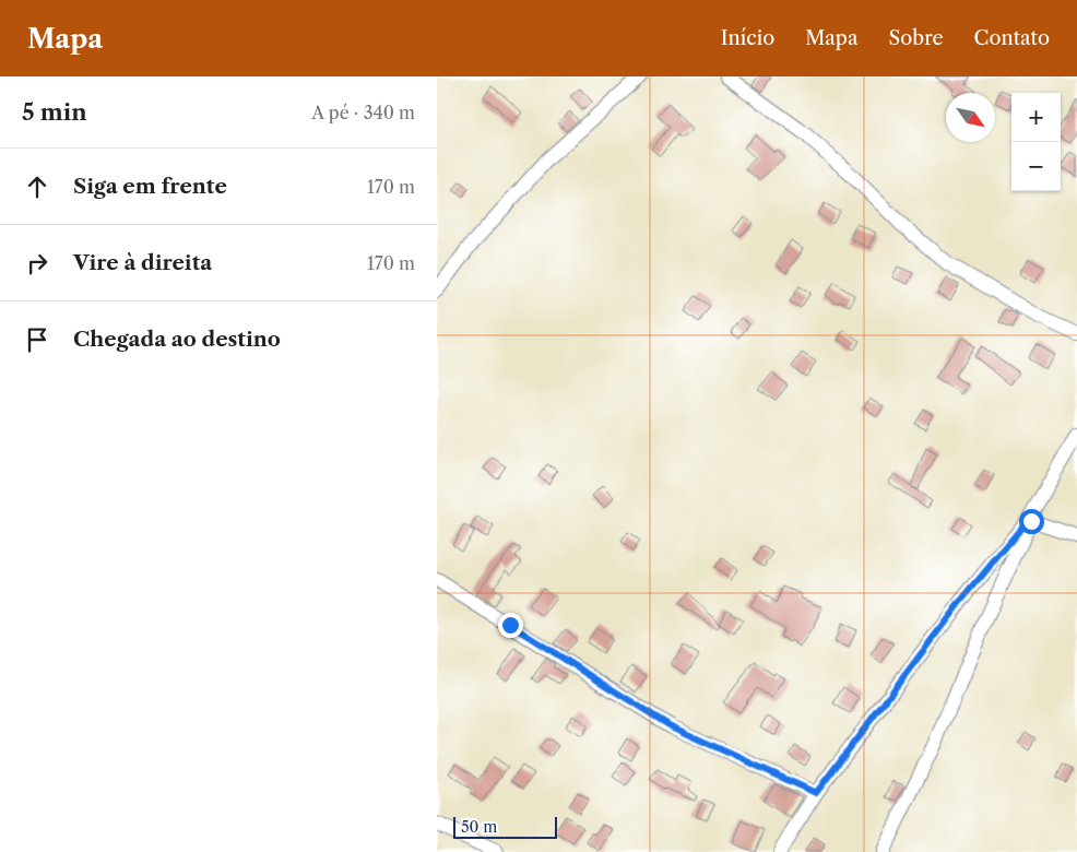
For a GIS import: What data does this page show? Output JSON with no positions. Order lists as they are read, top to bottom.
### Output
{
  "scale_bar": "50 m",
  "north": "bottom right",
  "page": {
    "header": "Mapa",
    "nav": [
      "Início",
      "Mapa",
      "Sobre",
      "Contato"
    ],
    "heading": ["5 min", "A pé · 340 m"],
    "map_buttons": ["+", "−"],
    "list": [
      ["Siga em frente", "170 m"],
      ["Vire à direita", "170 m"],
      "Chegada ao destino"
    ],
    "scale": "50 m"
  }
}
